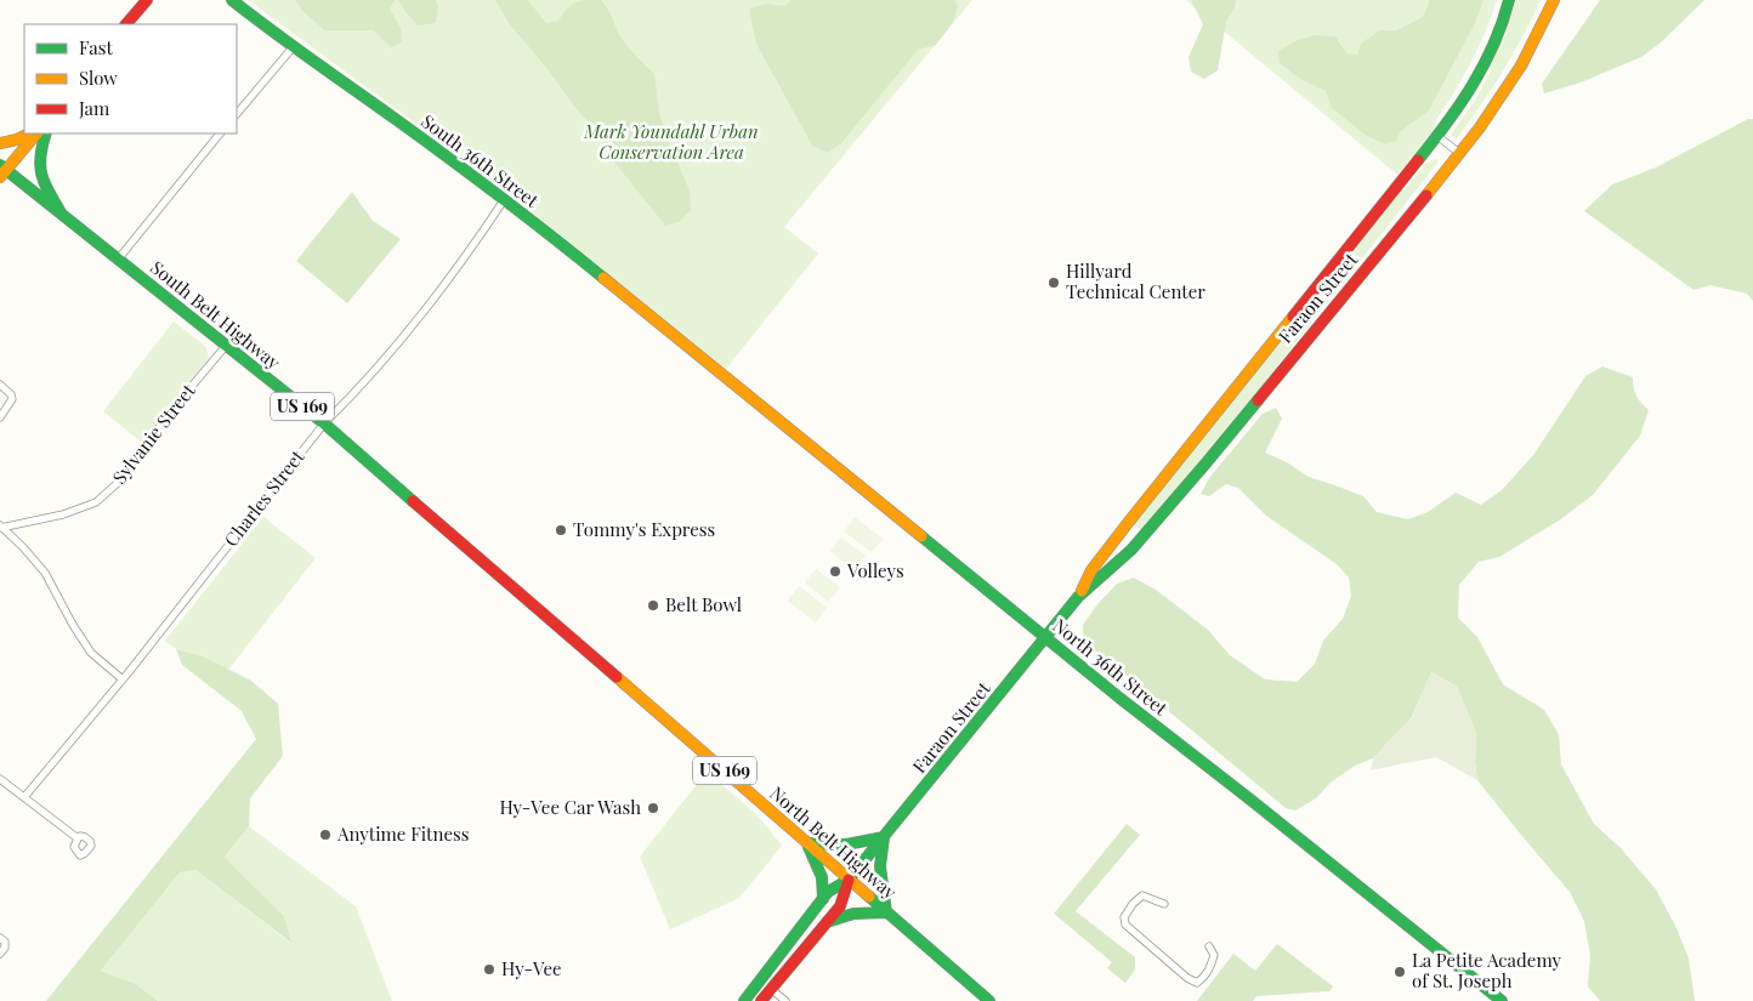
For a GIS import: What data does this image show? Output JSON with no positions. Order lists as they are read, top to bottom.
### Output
{
  "streets": {
    "main road": [
      "South 36th Street",
      "Faraon Street",
      "South Belt Highway",
      "US 169",
      "North 36th Street",
      "North Belt Highway"
    ],
    "street": ["Sylvanie Street", "Charles Street"]
  },
  "crossings": [
    ["South 36th Street", "Charles Street"],
    ["South 36th Street", "North 36th Street"],
    ["Faraon Street", "North 36th Street"],
    ["Faraon Street", "North Belt Highway"],
    ["South Belt Highway", "Sylvanie Street"],
    ["South Belt Highway", "Charles Street"],
    ["South Belt Highway", "North Belt Highway"]
  ],
  "parks": ["Mark Youndahl Urban Conservation Area"],
  "places": [
    "Hillyard Technical Center",
    "Tommy's Express",
    "Volleys",
    "Belt Bowl",
    "Hy-Vee Car Wash",
    "Anytime Fitness",
    "Hy-Vee",
    "La Petite Academy of St. Joseph"
  ],
  "legend": ["Fast", "Slow", "Jam"]
}
